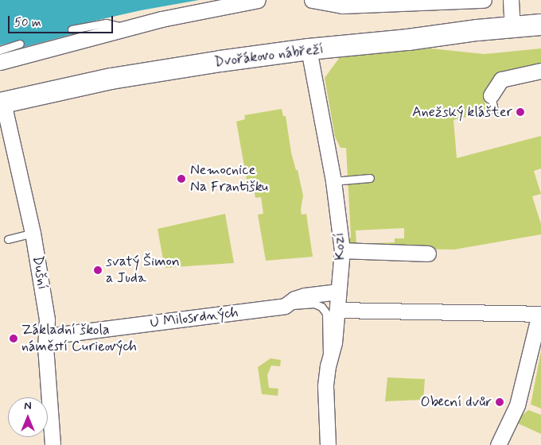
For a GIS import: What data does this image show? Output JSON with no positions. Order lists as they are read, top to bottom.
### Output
{
  "streets": {
    "street": [
      "Dvořákovo nábřeží",
      "Kozí",
      "Dušní",
      "U Milosrdných"
    ]
  },
  "crossings": [
    ["Dvořákovo nábřeží", "Kozí"],
    ["Dvořákovo nábřeží", "Dušní"],
    ["Kozí", "U Milosrdných"],
    ["Dušní", "U Milosrdných"]
  ],
  "places": [
    "Anežský klášter",
    "Nemocnice Na Františku",
    "svatý Šimon a Juda",
    "Základní škola náměstí Curieových",
    "Obecní dvůr"
  ],
  "scale_bar": "50 m",
  "north": "top"
}
